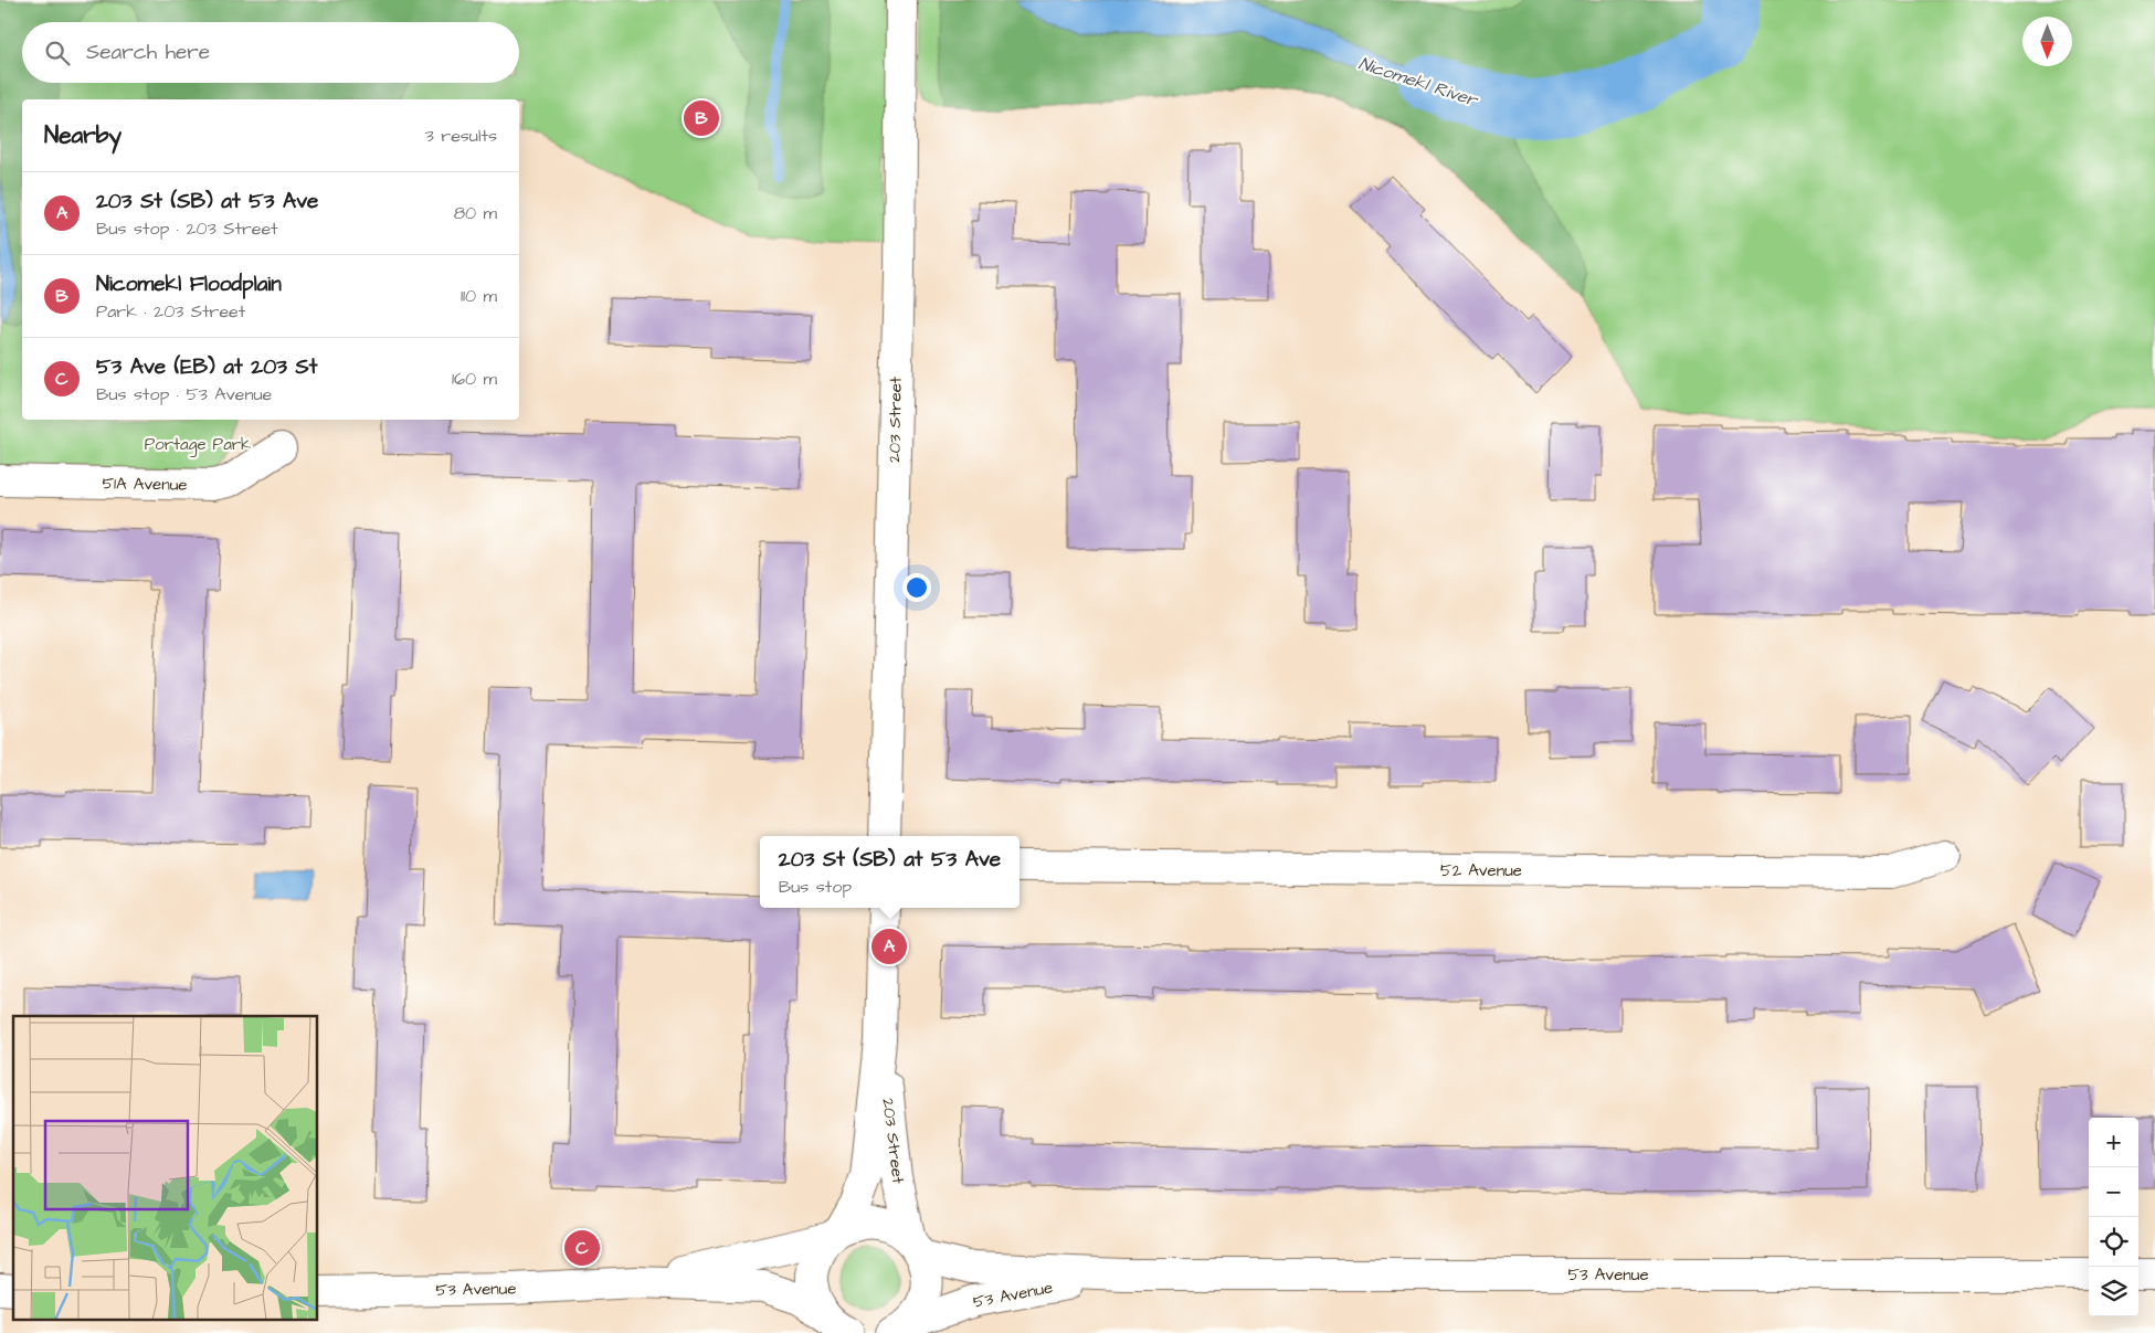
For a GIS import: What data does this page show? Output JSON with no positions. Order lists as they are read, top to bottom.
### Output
{
  "streets": {
    "street": [
      "203 Street",
      "51A Avenue",
      "52 Avenue",
      "53 Avenue"
    ]
  },
  "crossings": [
    ["203 Street", "53 Avenue"]
  ],
  "water": ["Nicomekl River"],
  "parks": ["Portage Park"],
  "north": "bottom",
  "page": {
    "search": "Search here",
    "pins": ["B", "A", "C"],
    "heading": ["Nearby", "3 results"],
    "list": [
      {
        "mark": "A",
        "name": "203 St (SB) at 53 Ave",
        "note": "Bus stop · 203 Street",
        "value": "80 m"
      },
      {
        "mark": "B",
        "name": "Nicomekl Floodplain",
        "note": "Park · 203 Street",
        "value": "110 m"
      },
      {
        "mark": "C",
        "name": "53 Ave (EB) at 203 St",
        "note": "Bus stop · 53 Avenue",
        "value": "160 m"
      }
    ],
    "popup": ["203 St (SB) at 53 Ave", "Bus stop"],
    "map_buttons": ["+", "−"]
  }
}
